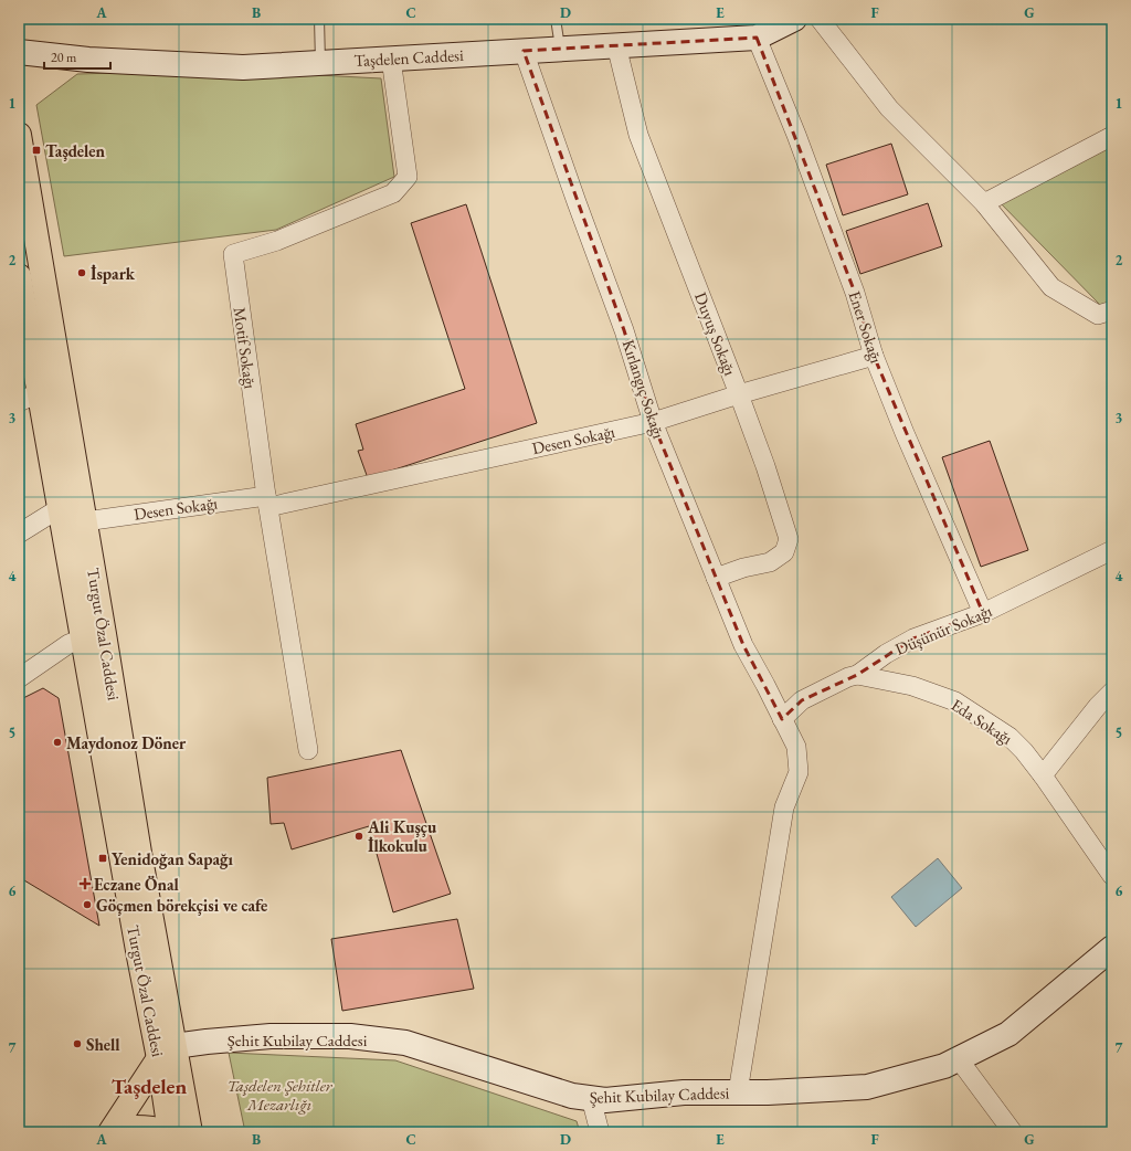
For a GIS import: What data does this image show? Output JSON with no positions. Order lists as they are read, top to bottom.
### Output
{
  "streets": {
    "main road": ["Turgut Özal Caddesi"],
    "street": [
      "Taşdelen Caddesi",
      "Ener Sokağı",
      "Duyuş Sokağı",
      "Motif Sokağı",
      "Kırlangıç Sokağı",
      "Desen Sokağı",
      "Düşünür Sokağı",
      "Eda Sokağı",
      "Şehit Kubilay Caddesi"
    ]
  },
  "crossings": [
    ["Taşdelen Caddesi", "Ener Sokağı"],
    ["Taşdelen Caddesi", "Duyuş Sokağı"],
    ["Taşdelen Caddesi", "Motif Sokağı"],
    ["Taşdelen Caddesi", "Kırlangıç Sokağı"],
    ["Ener Sokağı", "Desen Sokağı"],
    ["Ener Sokağı", "Düşünür Sokağı"],
    ["Duyuş Sokağı", "Kırlangıç Sokağı"],
    ["Duyuş Sokağı", "Desen Sokağı"],
    ["Motif Sokağı", "Desen Sokağı"],
    ["Kırlangıç Sokağı", "Desen Sokağı"],
    ["Kırlangıç Sokağı", "Düşünür Sokağı"],
    ["Kırlangıç Sokağı", "Şehit Kubilay Caddesi"],
    ["Desen Sokağı", "Turgut Özal Caddesi"],
    ["Düşünür Sokağı", "Eda Sokağı"],
    ["Turgut Özal Caddesi", "Şehit Kubilay Caddesi"]
  ],
  "districts": ["Taşdelen"],
  "parks": ["Taşdelen Şehitler Mezarlığı"],
  "places": {
    "transit": ["Taşdelen", "Yenidoğan Sapağı"],
    "other": [
      "İspark",
      "Maydonoz Döner",
      "Ali Kuşçu İlkokulu",
      "Göçmen börekçisi ve cafe",
      "Shell"
    ],
    "health": ["Eczane Önal"]
  },
  "scale_bar": "20 m",
  "grid": {
    "columns": [
      "A",
      "B",
      "C",
      "D",
      "E",
      "F",
      "G"
    ],
    "rows": [
      "1",
      "2",
      "3",
      "4",
      "5",
      "6",
      "7"
    ]
  }
}
